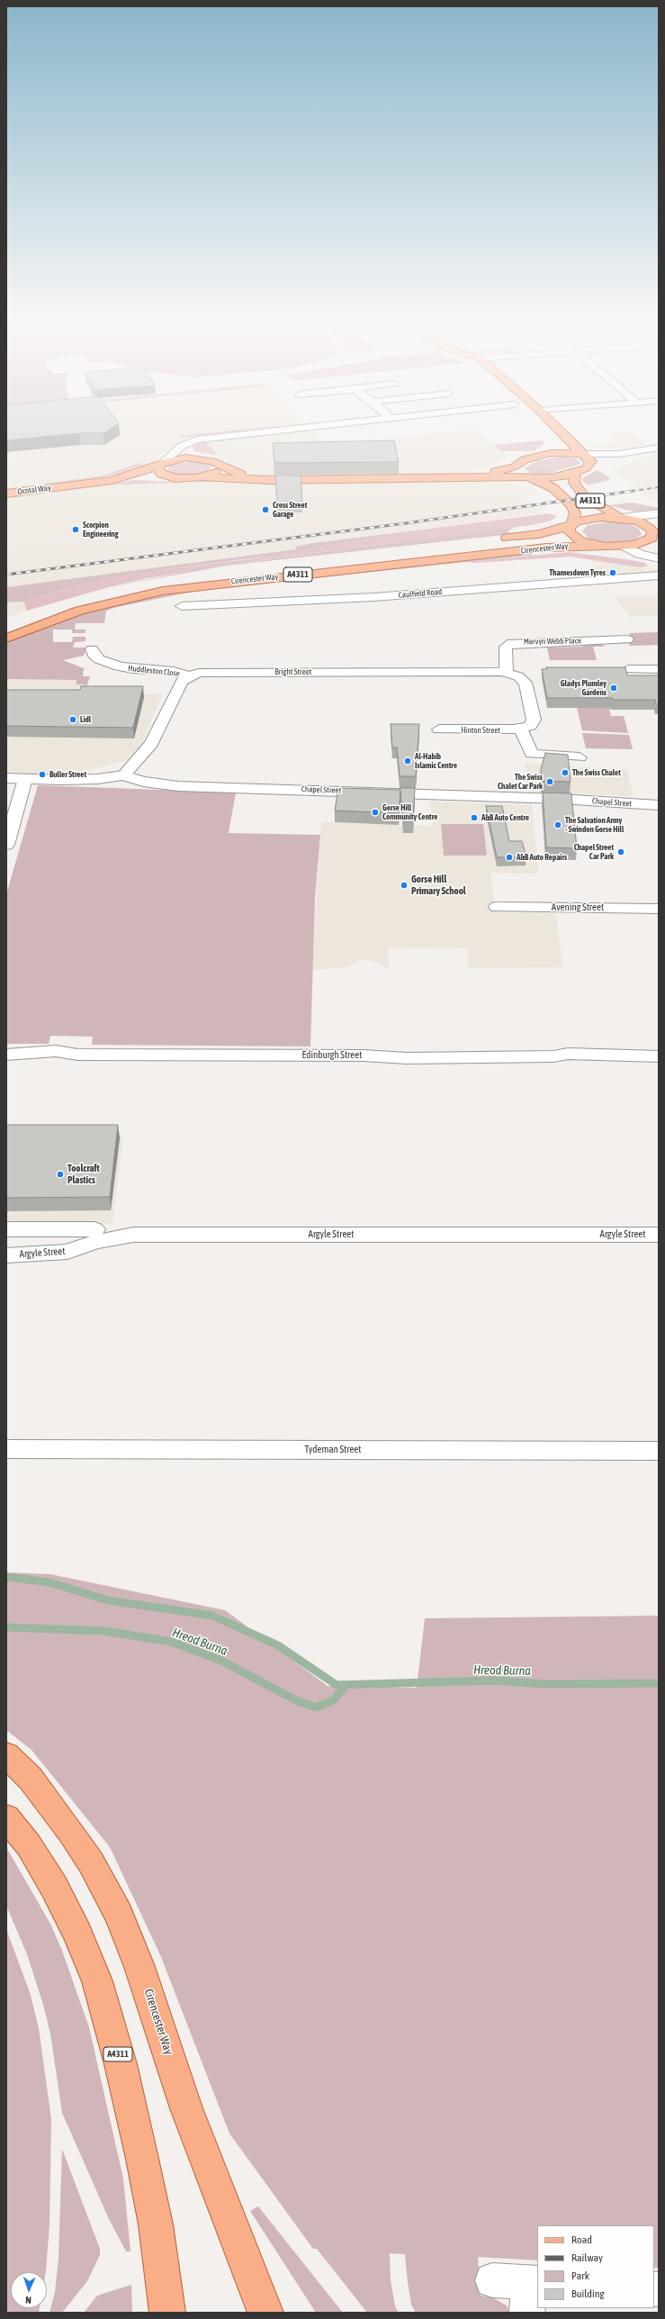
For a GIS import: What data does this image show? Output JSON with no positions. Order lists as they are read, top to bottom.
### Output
{
  "streets": {
    "main road": ["Ocotal Way", "A4311", "Cirencester Way"],
    "street": [
      "Caulfield Road",
      "Mervyn Webb Place",
      "Huddleston Close",
      "Bright Street",
      "Hinton Street",
      "Chapel Street",
      "Avening Street",
      "Edinburgh Street",
      "Argyle Street",
      "Tydeman Street"
    ]
  },
  "crossings": [
    ["A4311", "Cirencester Way"],
    ["Mervyn Webb Place", "Bright Street"],
    ["Huddleston Close", "Bright Street"]
  ],
  "water": ["Hreod Burna"],
  "places": [
    "Cross Street Garage",
    "Scorpion Engineering",
    "Thamesdown Tyres",
    "Gladys Plumley Gardens",
    "Lidl",
    "Al-Habib Islamic Centre",
    "The Swiss Chalet",
    "Buller Street",
    "The Swiss Chalet Car Park",
    "Gorse Hill Community Centre",
    "A&B Auto Centre",
    "The Salvation Army - Swindon Gorse Hill",
    "Chapel Street Car Park",
    "A&B Auto Repairs",
    "Gorse Hill Primary School",
    "Toolcraft Plastics"
  ],
  "legend": [
    "Road",
    "Railway",
    "Park",
    "Building"
  ],
  "north": "bottom"
}
